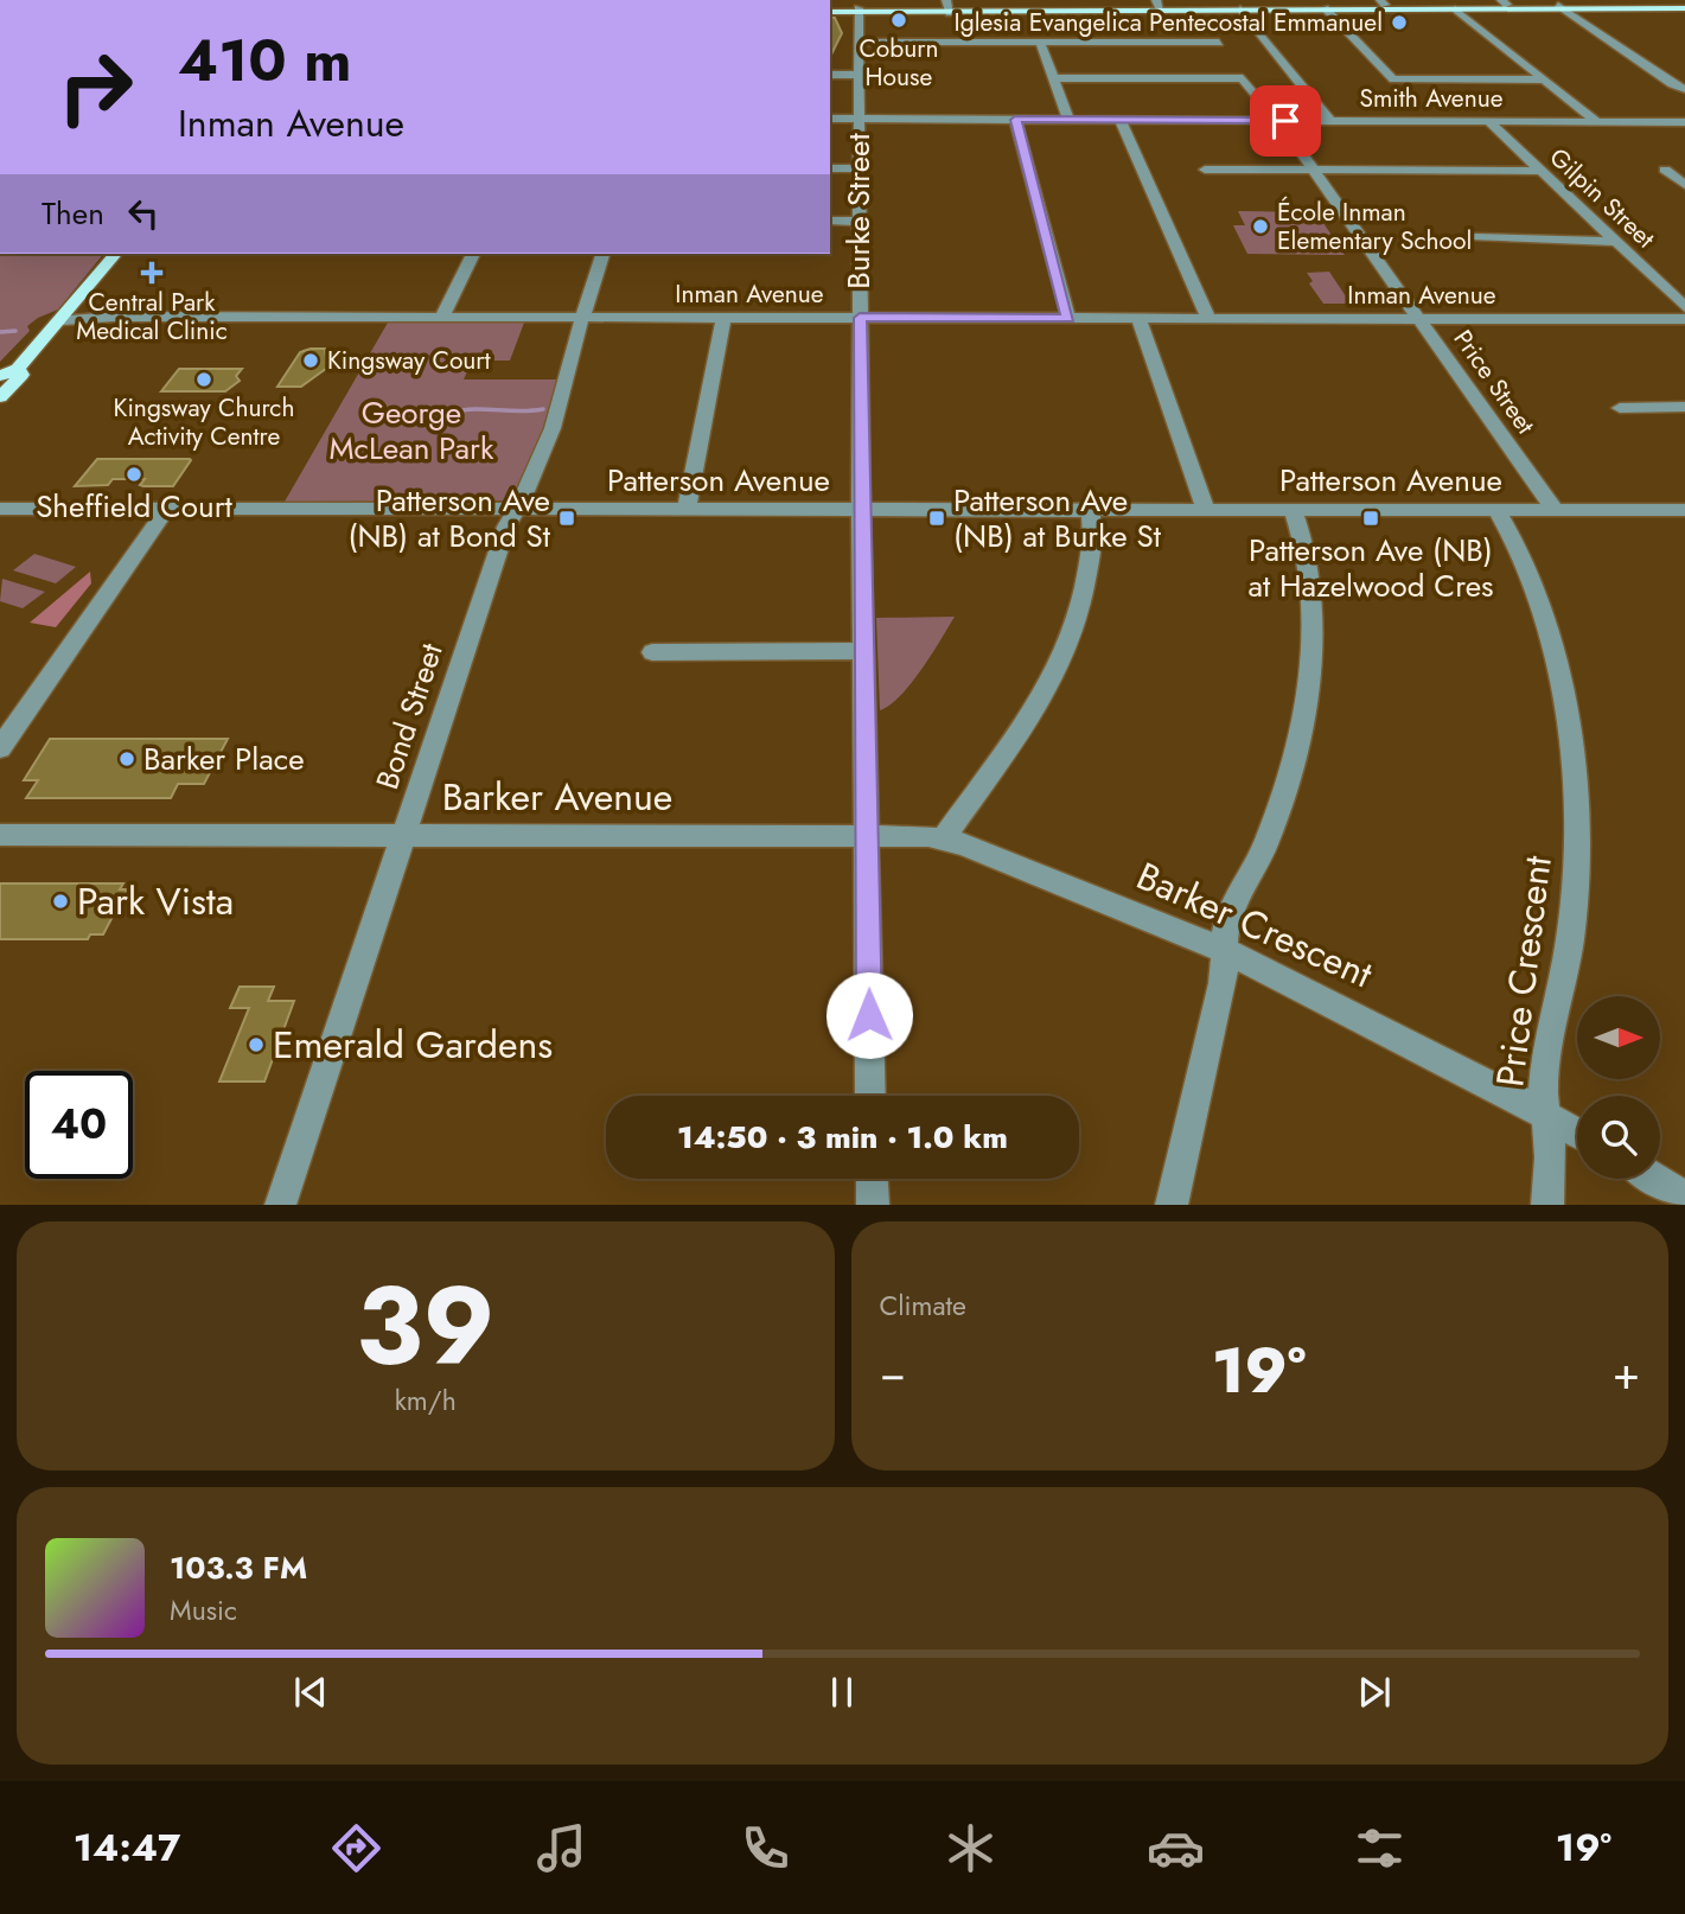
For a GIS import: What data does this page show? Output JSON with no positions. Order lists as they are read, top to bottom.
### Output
{
  "streets": {
    "street": [
      "Smith Avenue",
      "Gilpin Street",
      "Burke Street",
      "Inman Avenue",
      "Price Street",
      "Patterson Avenue",
      "Bond Street",
      "Barker Avenue",
      "Barker Crescent",
      "Price Crescent"
    ]
  },
  "crossings": [
    ["Smith Avenue", "Gilpin Street"],
    ["Smith Avenue", "Burke Street"],
    ["Smith Avenue", "Price Street"],
    ["Burke Street", "Inman Avenue"],
    ["Burke Street", "Patterson Avenue"],
    ["Burke Street", "Barker Avenue"],
    ["Burke Street", "Barker Crescent"],
    ["Inman Avenue", "Price Street"],
    ["Inman Avenue", "Bond Street"],
    ["Price Street", "Patterson Avenue"],
    ["Patterson Avenue", "Bond Street"],
    ["Patterson Avenue", "Price Crescent"],
    ["Bond Street", "Barker Avenue"],
    ["Barker Avenue", "Barker Crescent"],
    ["Barker Crescent", "Price Crescent"]
  ],
  "parks": ["George McLean Park"],
  "places": {
    "other": [
      "Coburn House",
      "Iglesia Evangelica Pentecostal Emmanuel",
      "École Inman Elementary School",
      "Kingsway Court",
      "Kingsway Church Activity Centre",
      "Sheffield Court",
      "Barker Place",
      "Park Vista",
      "Emerald Gardens"
    ],
    "health": ["Central Park Medical Clinic"],
    "transit": ["Patterson Ave (NB) at Bond St", "Patterson Ave (NB) at Burke St", "Patterson Ave (NB) at Hazelwood Cres"]
  },
  "north": "right",
  "page": {
    "turn": ["410 m", "Inman Avenue"],
    "then": "Then",
    "limit": "40",
    "trip": "14:50 · 3 min · 1.0 km",
    "tile": [
      ["39", "km/h"],
      "Climate"
    ],
    "heat": ["−", "19°", "+"],
    "song": ["103.3 FM", "Music"],
    "tabs": ["14:47", "19°"]
  }
}
